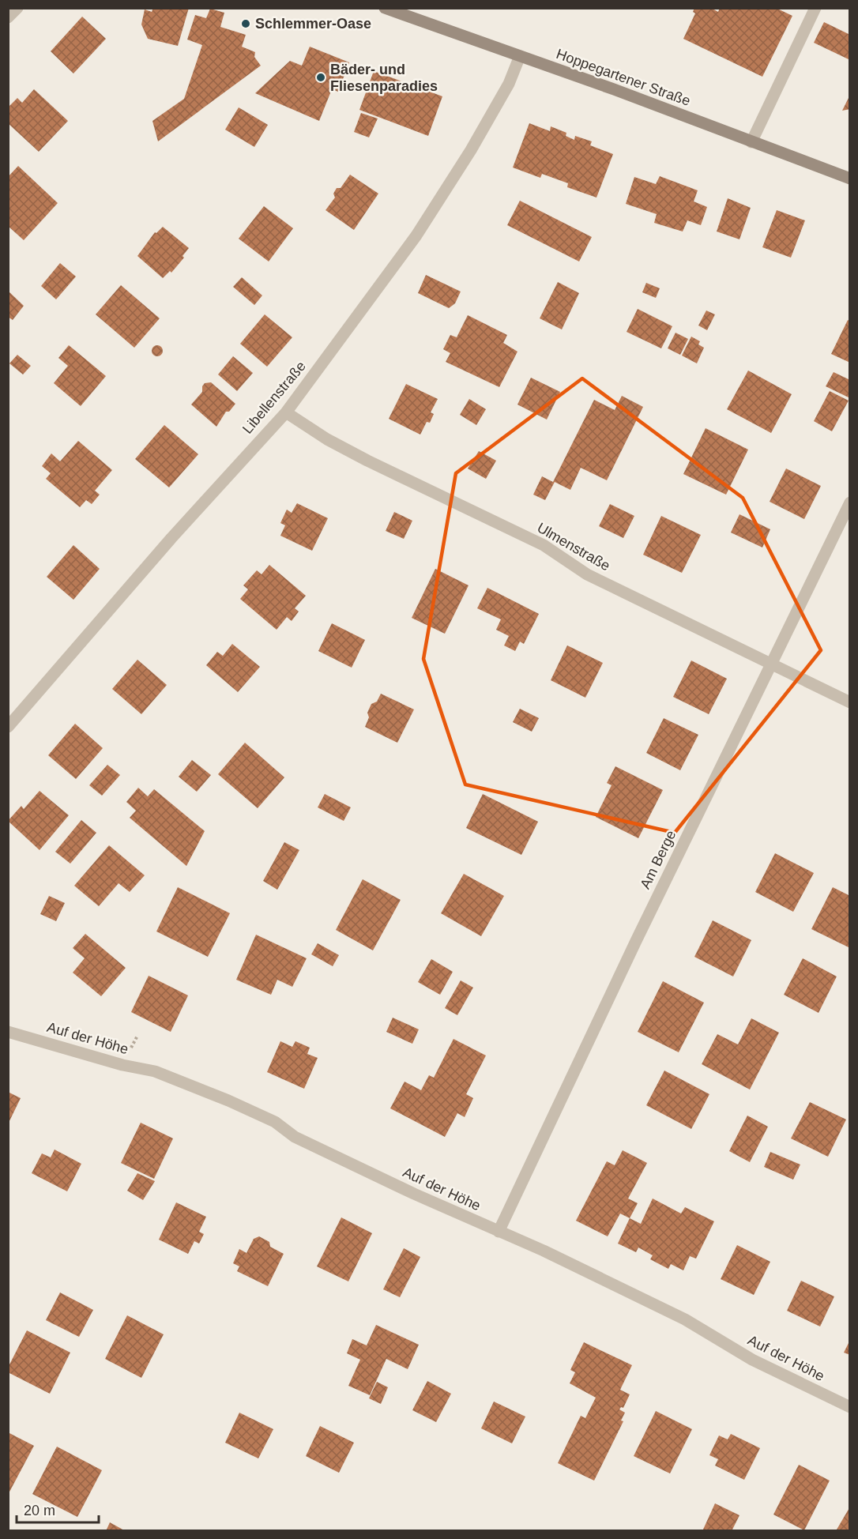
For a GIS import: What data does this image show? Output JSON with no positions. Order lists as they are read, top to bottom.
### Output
{
  "streets": {
    "main road": ["Hoppegartener Straße"],
    "street": [
      "Libellenstraße",
      "Ulmenstraße",
      "Am Berge",
      "Auf der Höhe"
    ]
  },
  "crossings": [
    ["Hoppegartener Straße", "Libellenstraße"],
    ["Libellenstraße", "Ulmenstraße"],
    ["Ulmenstraße", "Am Berge"],
    ["Am Berge", "Auf der Höhe"]
  ],
  "places": ["Schlemmer-Oase", "Bäder- und Fliesenparadies"],
  "scale_bar": "20 m"
}
